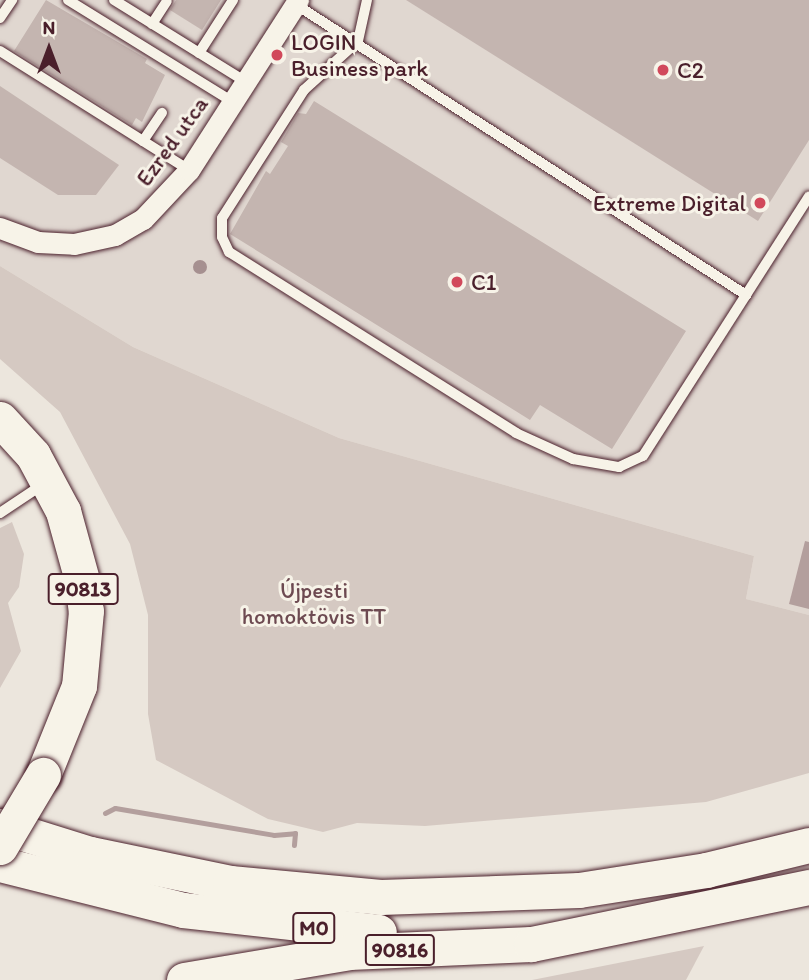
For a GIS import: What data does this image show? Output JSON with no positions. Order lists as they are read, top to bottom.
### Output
{
  "streets": {
    "highway": ["90813", "M0", "90816"],
    "street": ["Ezred utca"]
  },
  "crossings": [
    ["M0", "90816"]
  ],
  "parks": ["Újpesti homoktövis TT"],
  "places": [
    "LOGIN Business park",
    "C2",
    "Extreme Digital",
    "C1"
  ],
  "north": "top"
}
